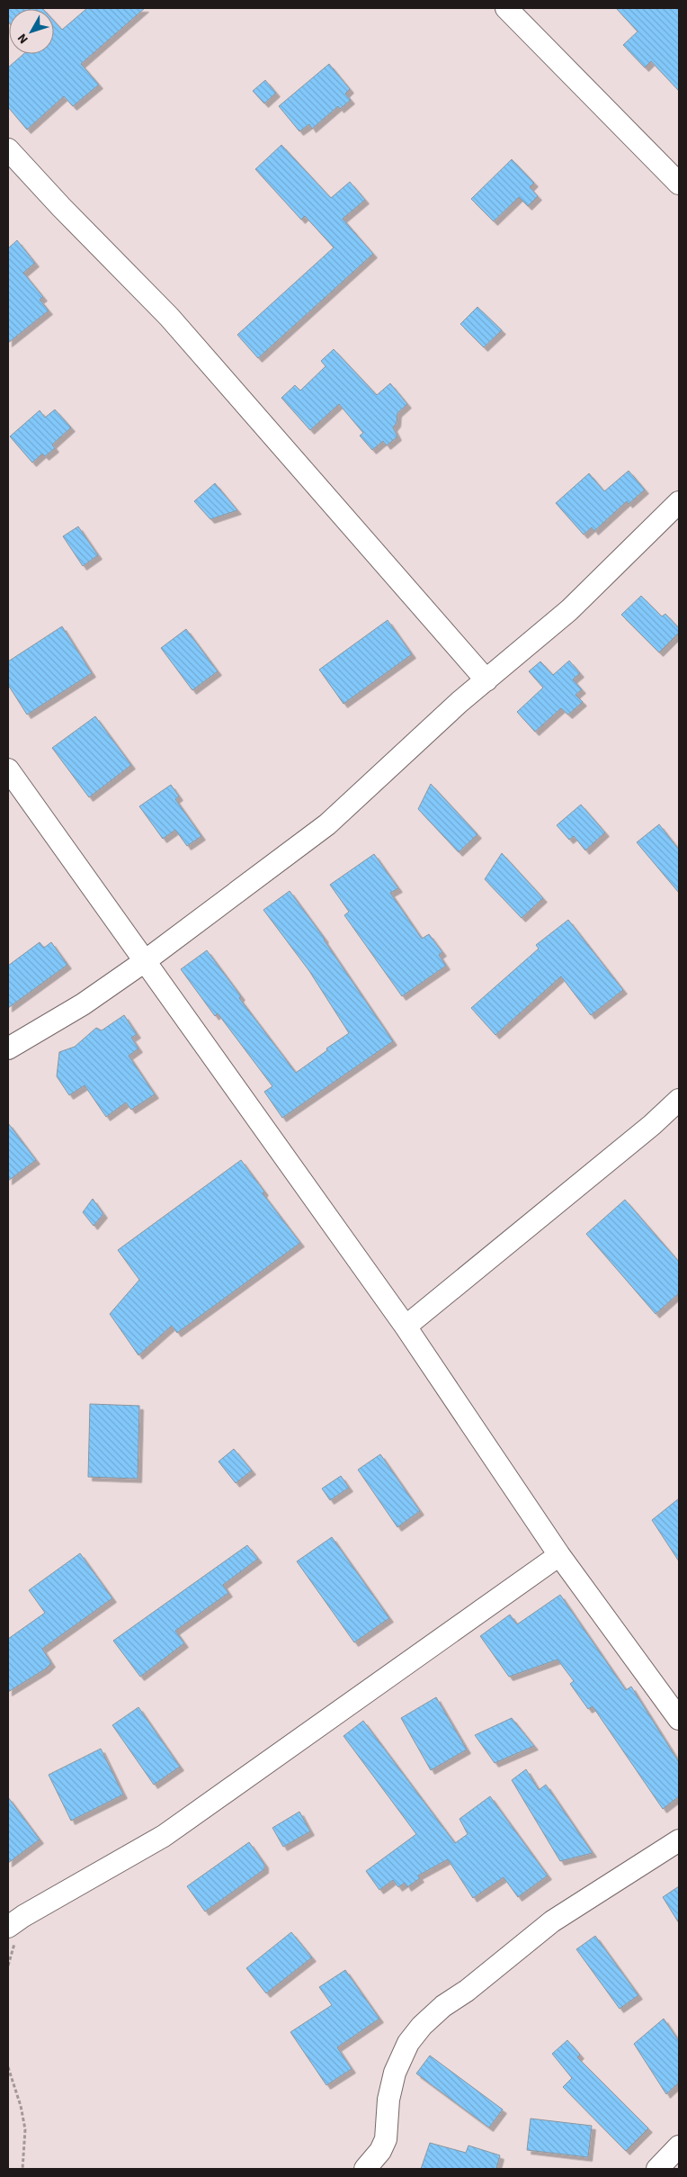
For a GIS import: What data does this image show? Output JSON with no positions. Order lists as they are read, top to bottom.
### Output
{
  "north": "bottom left"
}
